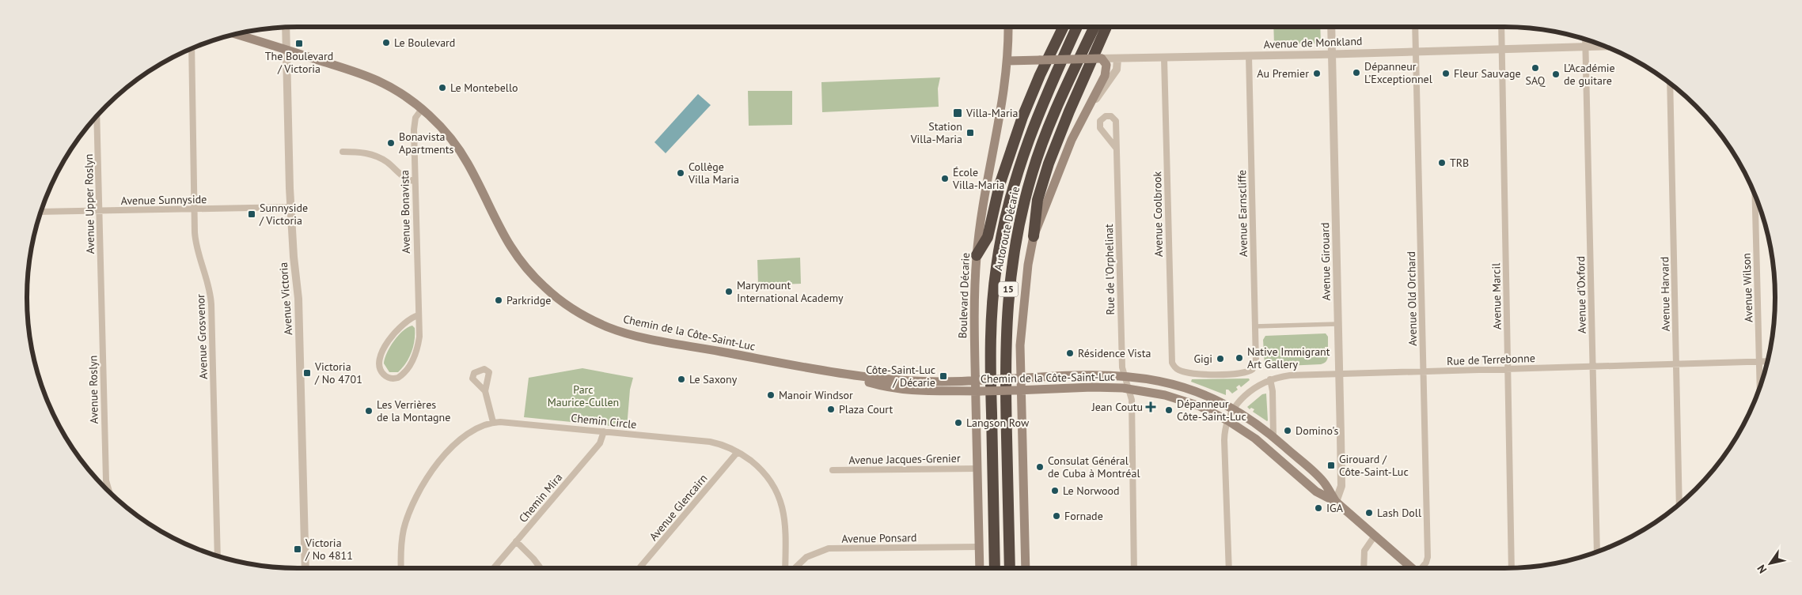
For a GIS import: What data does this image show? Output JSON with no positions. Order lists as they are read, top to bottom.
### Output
{
  "streets": {
    "highway": ["Autoroute Décarie", "15"],
    "main road": ["Avenue de Monkland", "Boulevard Décarie", "Chemin de la Côte-Saint-Luc"],
    "street": [
      "Avenue Sunnyside",
      "Avenue Upper Roslyn",
      "Avenue Bonavista",
      "Avenue Earnscliffe",
      "Avenue Coolbrook",
      "Avenue Girouard",
      "Rue de l'Orphelinat",
      "Avenue Wilson",
      "Avenue Harvard",
      "Avenue d'Oxford",
      "Avenue Marcil",
      "Avenue Victoria",
      "Avenue Old Orchard",
      "Avenue Grosvenor",
      "Rue de Terrebonne",
      "Avenue Roslyn",
      "Chemin Circle",
      "Avenue Jacques-Grenier",
      "Chemin Mira",
      "Avenue Glencairn",
      "Avenue Ponsard"
    ]
  },
  "crossings": [
    ["Avenue de Monkland", "Avenue Earnscliffe"],
    ["Avenue de Monkland", "Avenue Coolbrook"],
    ["Avenue de Monkland", "Avenue Girouard"],
    ["Avenue de Monkland", "Avenue d'Oxford"],
    ["Avenue de Monkland", "Boulevard Décarie"],
    ["Avenue de Monkland", "Avenue Marcil"],
    ["Avenue de Monkland", "Avenue Old Orchard"],
    ["Avenue Sunnyside", "Avenue Upper Roslyn"],
    ["Avenue Sunnyside", "Avenue Victoria"],
    ["Avenue Sunnyside", "Avenue Grosvenor"],
    ["Avenue Upper Roslyn", "Avenue Roslyn"],
    ["Avenue Bonavista", "Chemin de la Côte-Saint-Luc"],
    ["Avenue Earnscliffe", "Avenue Coolbrook"],
    ["Avenue Girouard", "Chemin de la Côte-Saint-Luc"],
    ["Avenue Girouard", "Rue de Terrebonne"],
    ["Rue de l'Orphelinat", "Chemin de la Côte-Saint-Luc"],
    ["Avenue Wilson", "Rue de Terrebonne"],
    ["Avenue Harvard", "Rue de Terrebonne"],
    ["Avenue d'Oxford", "Rue de Terrebonne"],
    ["Boulevard Décarie", "Chemin de la Côte-Saint-Luc"],
    ["Boulevard Décarie", "Avenue Jacques-Grenier"],
    ["Boulevard Décarie", "Avenue Ponsard"],
    ["Avenue Marcil", "Rue de Terrebonne"],
    ["Avenue Victoria", "Chemin de la Côte-Saint-Luc"],
    ["Avenue Old Orchard", "Rue de Terrebonne"],
    ["Chemin de la Côte-Saint-Luc", "Rue de Terrebonne"],
    ["Chemin Circle", "Chemin Mira"],
    ["Chemin Circle", "Avenue Glencairn"]
  ],
  "parks": ["Parc Maurice-Cullen"],
  "places": {
    "other": [
      "Le Boulevard",
      "SAQ",
      "Dépanneur L’Exceptionnel",
      "Au Premier",
      "Fleur Sauvage",
      "L’Académie de guitare",
      "Le Montebello",
      "Bonavista Apartments",
      "TRB",
      "Collège Villa Maria",
      "École Villa-Maria",
      "Marymount International Academy",
      "Parkridge",
      "Résidence Vista",
      "Native Immigrant Art Gallery",
      "Gigi",
      "Le Saxony",
      "Manoir Windsor",
      "Plaza Court",
      "Dépanneur Côte-Saint-Luc",
      "Les Verrières de la Montagne",
      "Langson Row",
      "Domino's",
      "Consulat Général de Cuba à Montréal",
      "Le Norwood",
      "IGA",
      "Lash Doll",
      "Fornade"
    ],
    "transit": [
      "The Boulevard / Victoria",
      "Villa-Maria",
      "Station Villa-Maria",
      "Sunnyside / Victoria",
      "Victoria / No 4701",
      "Côte-Saint-Luc / Décarie",
      "Girouard / Côte-Saint-Luc",
      "Victoria / No 4811"
    ],
    "health": ["Jean Coutu"]
  },
  "north": "bottom left"
}
